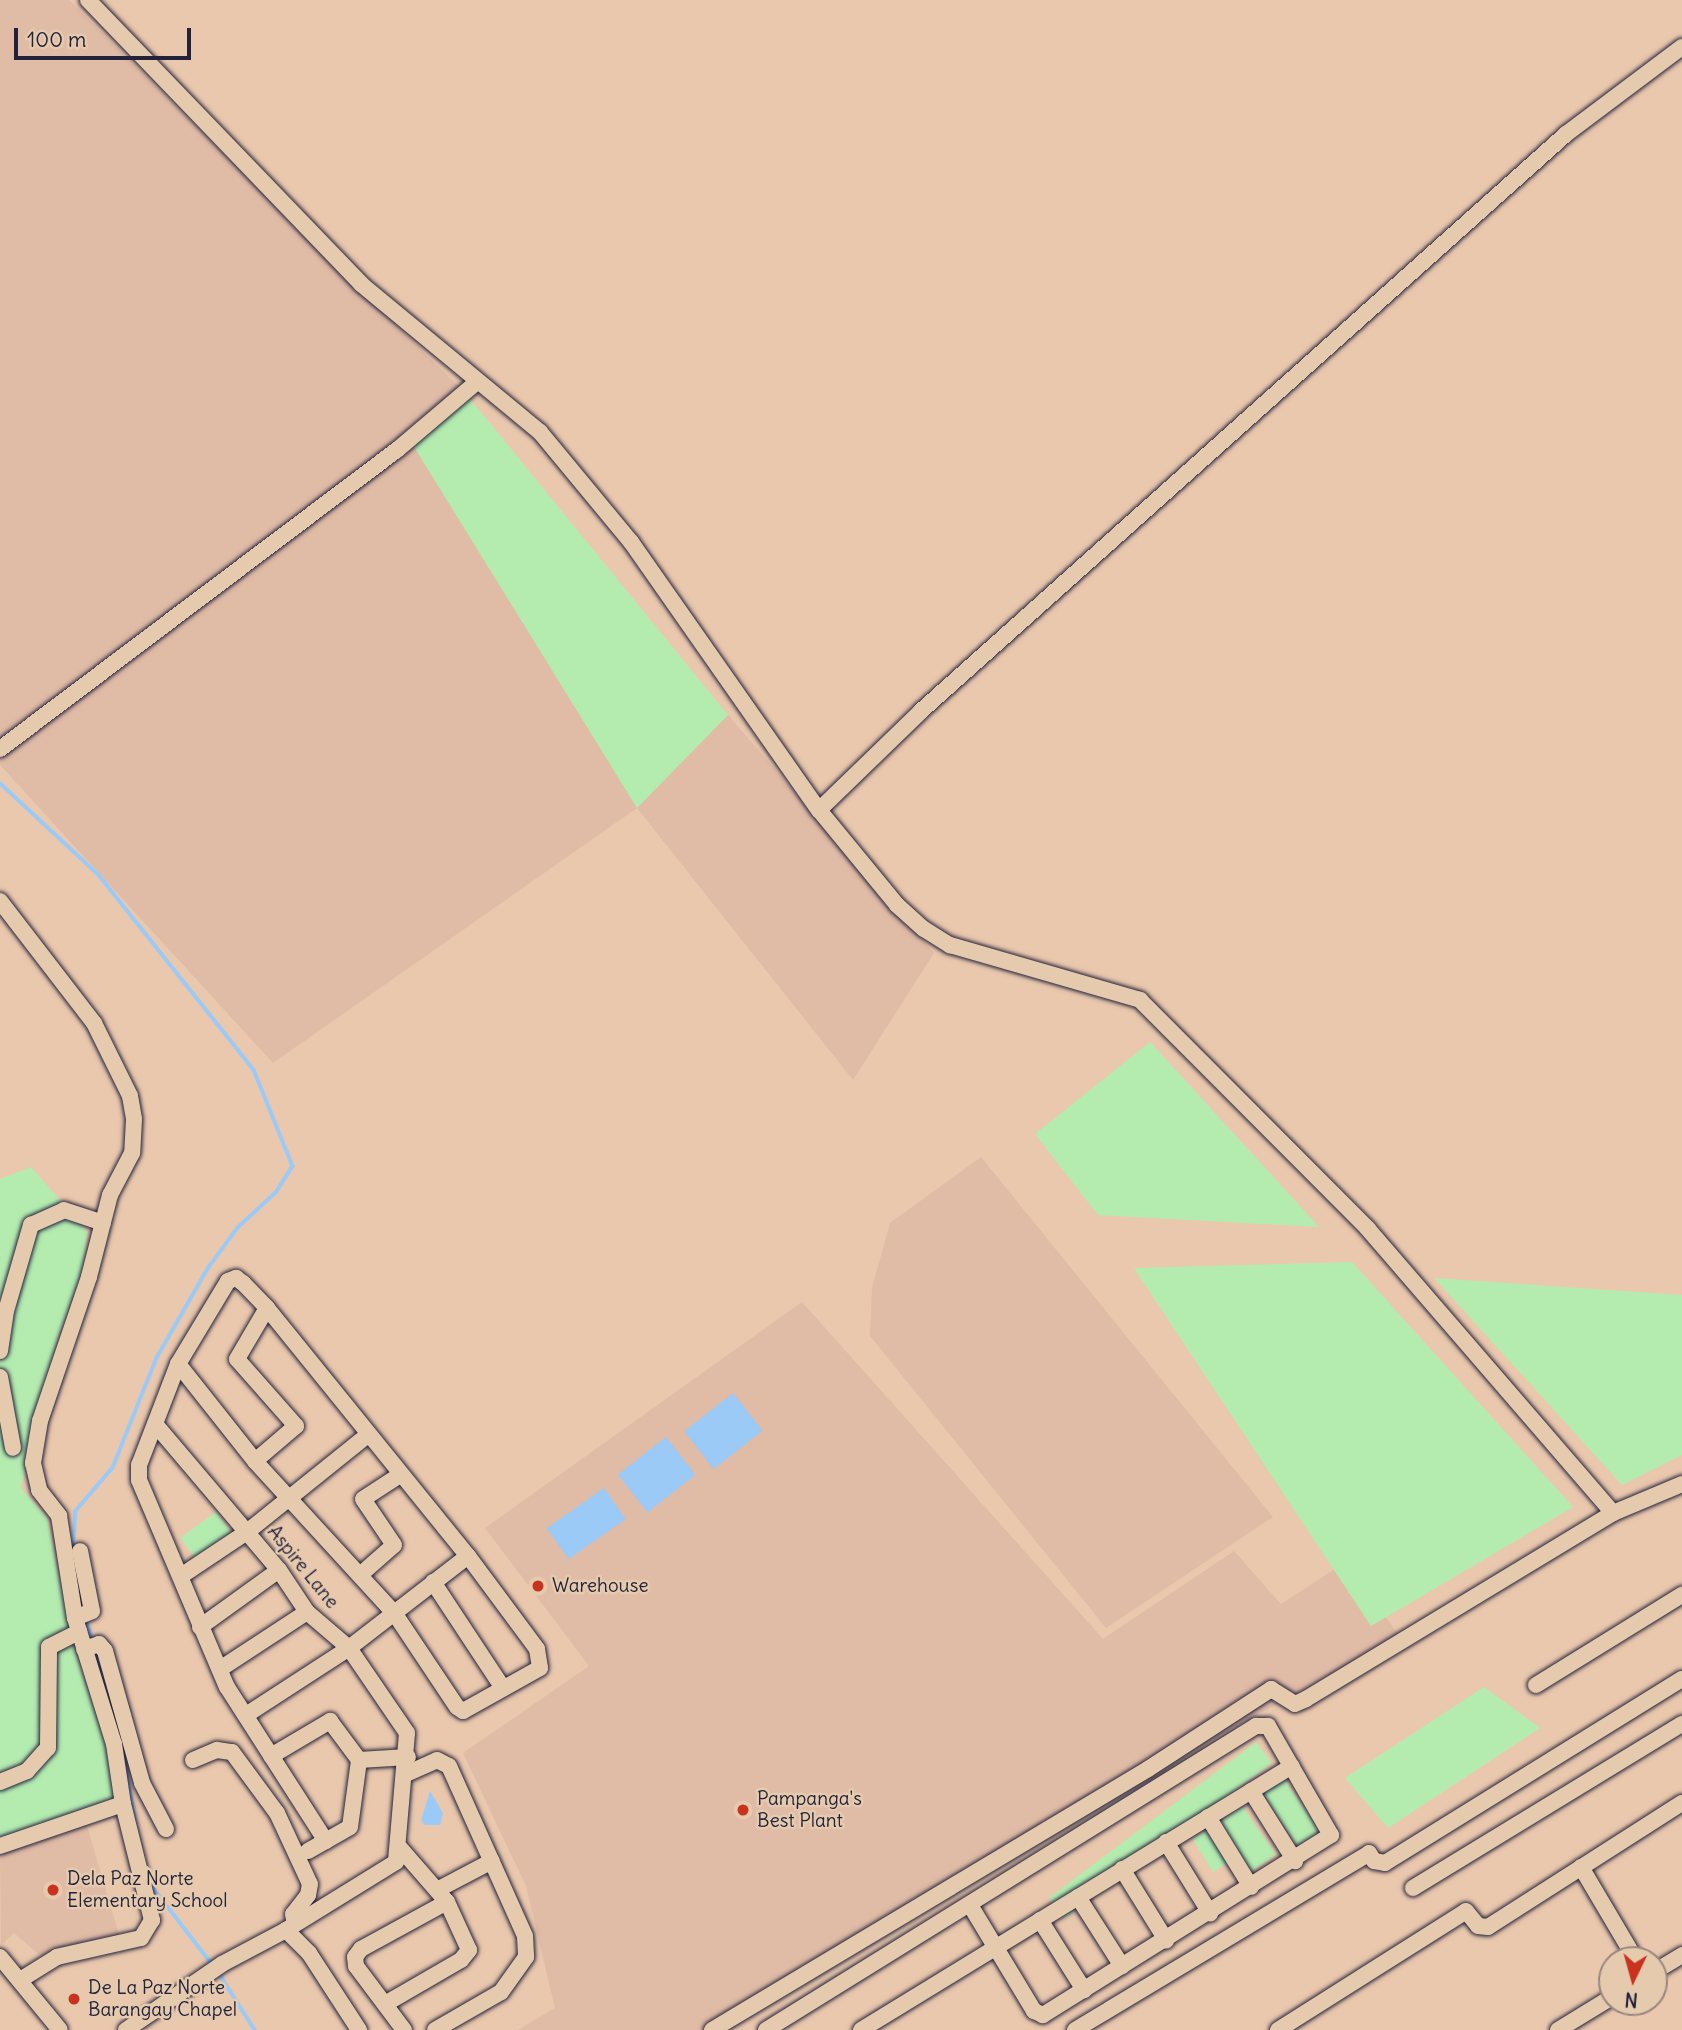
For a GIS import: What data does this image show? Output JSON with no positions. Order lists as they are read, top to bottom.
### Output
{
  "streets": {
    "street": ["Aspire Lane"]
  },
  "places": [
    "Warehouse",
    "Pampanga's Best Plant",
    "Dela Paz Norte Elementary School",
    "De La Paz Norte Barangay Chapel"
  ],
  "scale_bar": "100 m",
  "north": "bottom"
}
